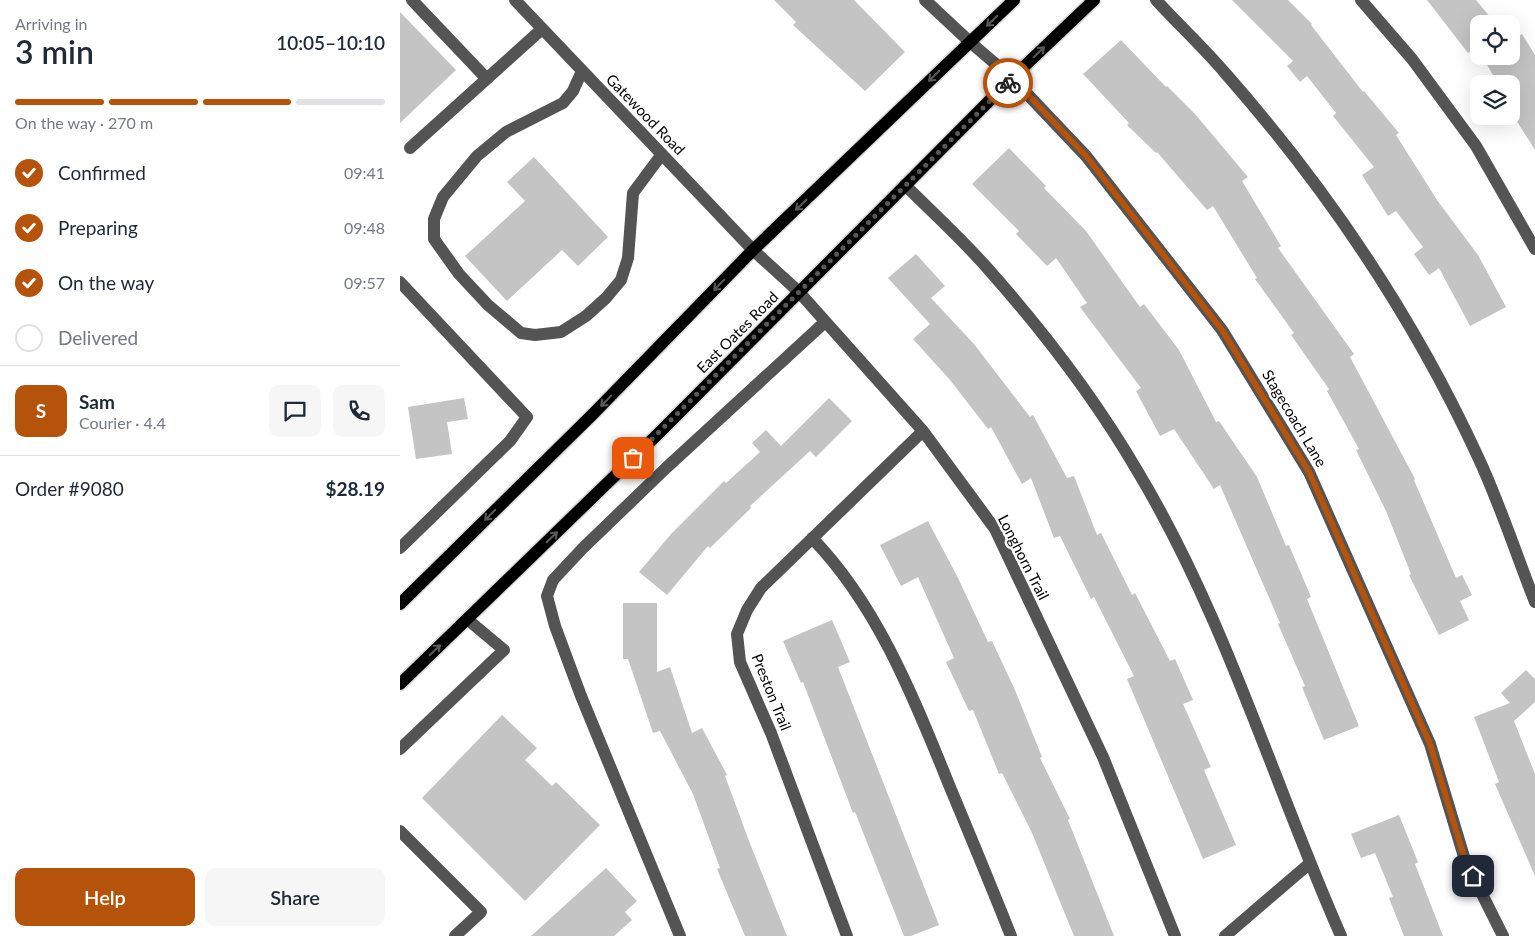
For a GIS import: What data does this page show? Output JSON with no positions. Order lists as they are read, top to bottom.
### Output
{
  "streets": {
    "main road": ["East Oates Road"],
    "street": [
      "Gatewood Road",
      "Stagecoach Lane",
      "Longhorn Trail",
      "Preston Trail"
    ]
  },
  "crossings": [
    ["Gatewood Road", "Longhorn Trail"],
    ["East Oates Road", "Stagecoach Lane"],
    ["East Oates Road", "Longhorn Trail"],
    ["Longhorn Trail", "Preston Trail"]
  ],
  "page": {
    "heading": ["3 min", "Arriving in", "10:05–10:10"],
    "panel": [
      "Sam",
      "Courier · 4.4",
      "Order #9080",
      "$28.19"
    ],
    "bar": "On the way · 270 m",
    "list": [
      ["Confirmed", "09:41"],
      ["Preparing", "09:48"],
      ["On the way", "09:57"],
      "Delivered"
    ],
    "round": "S",
    "buttons": ["Help", "Share"]
  }
}
